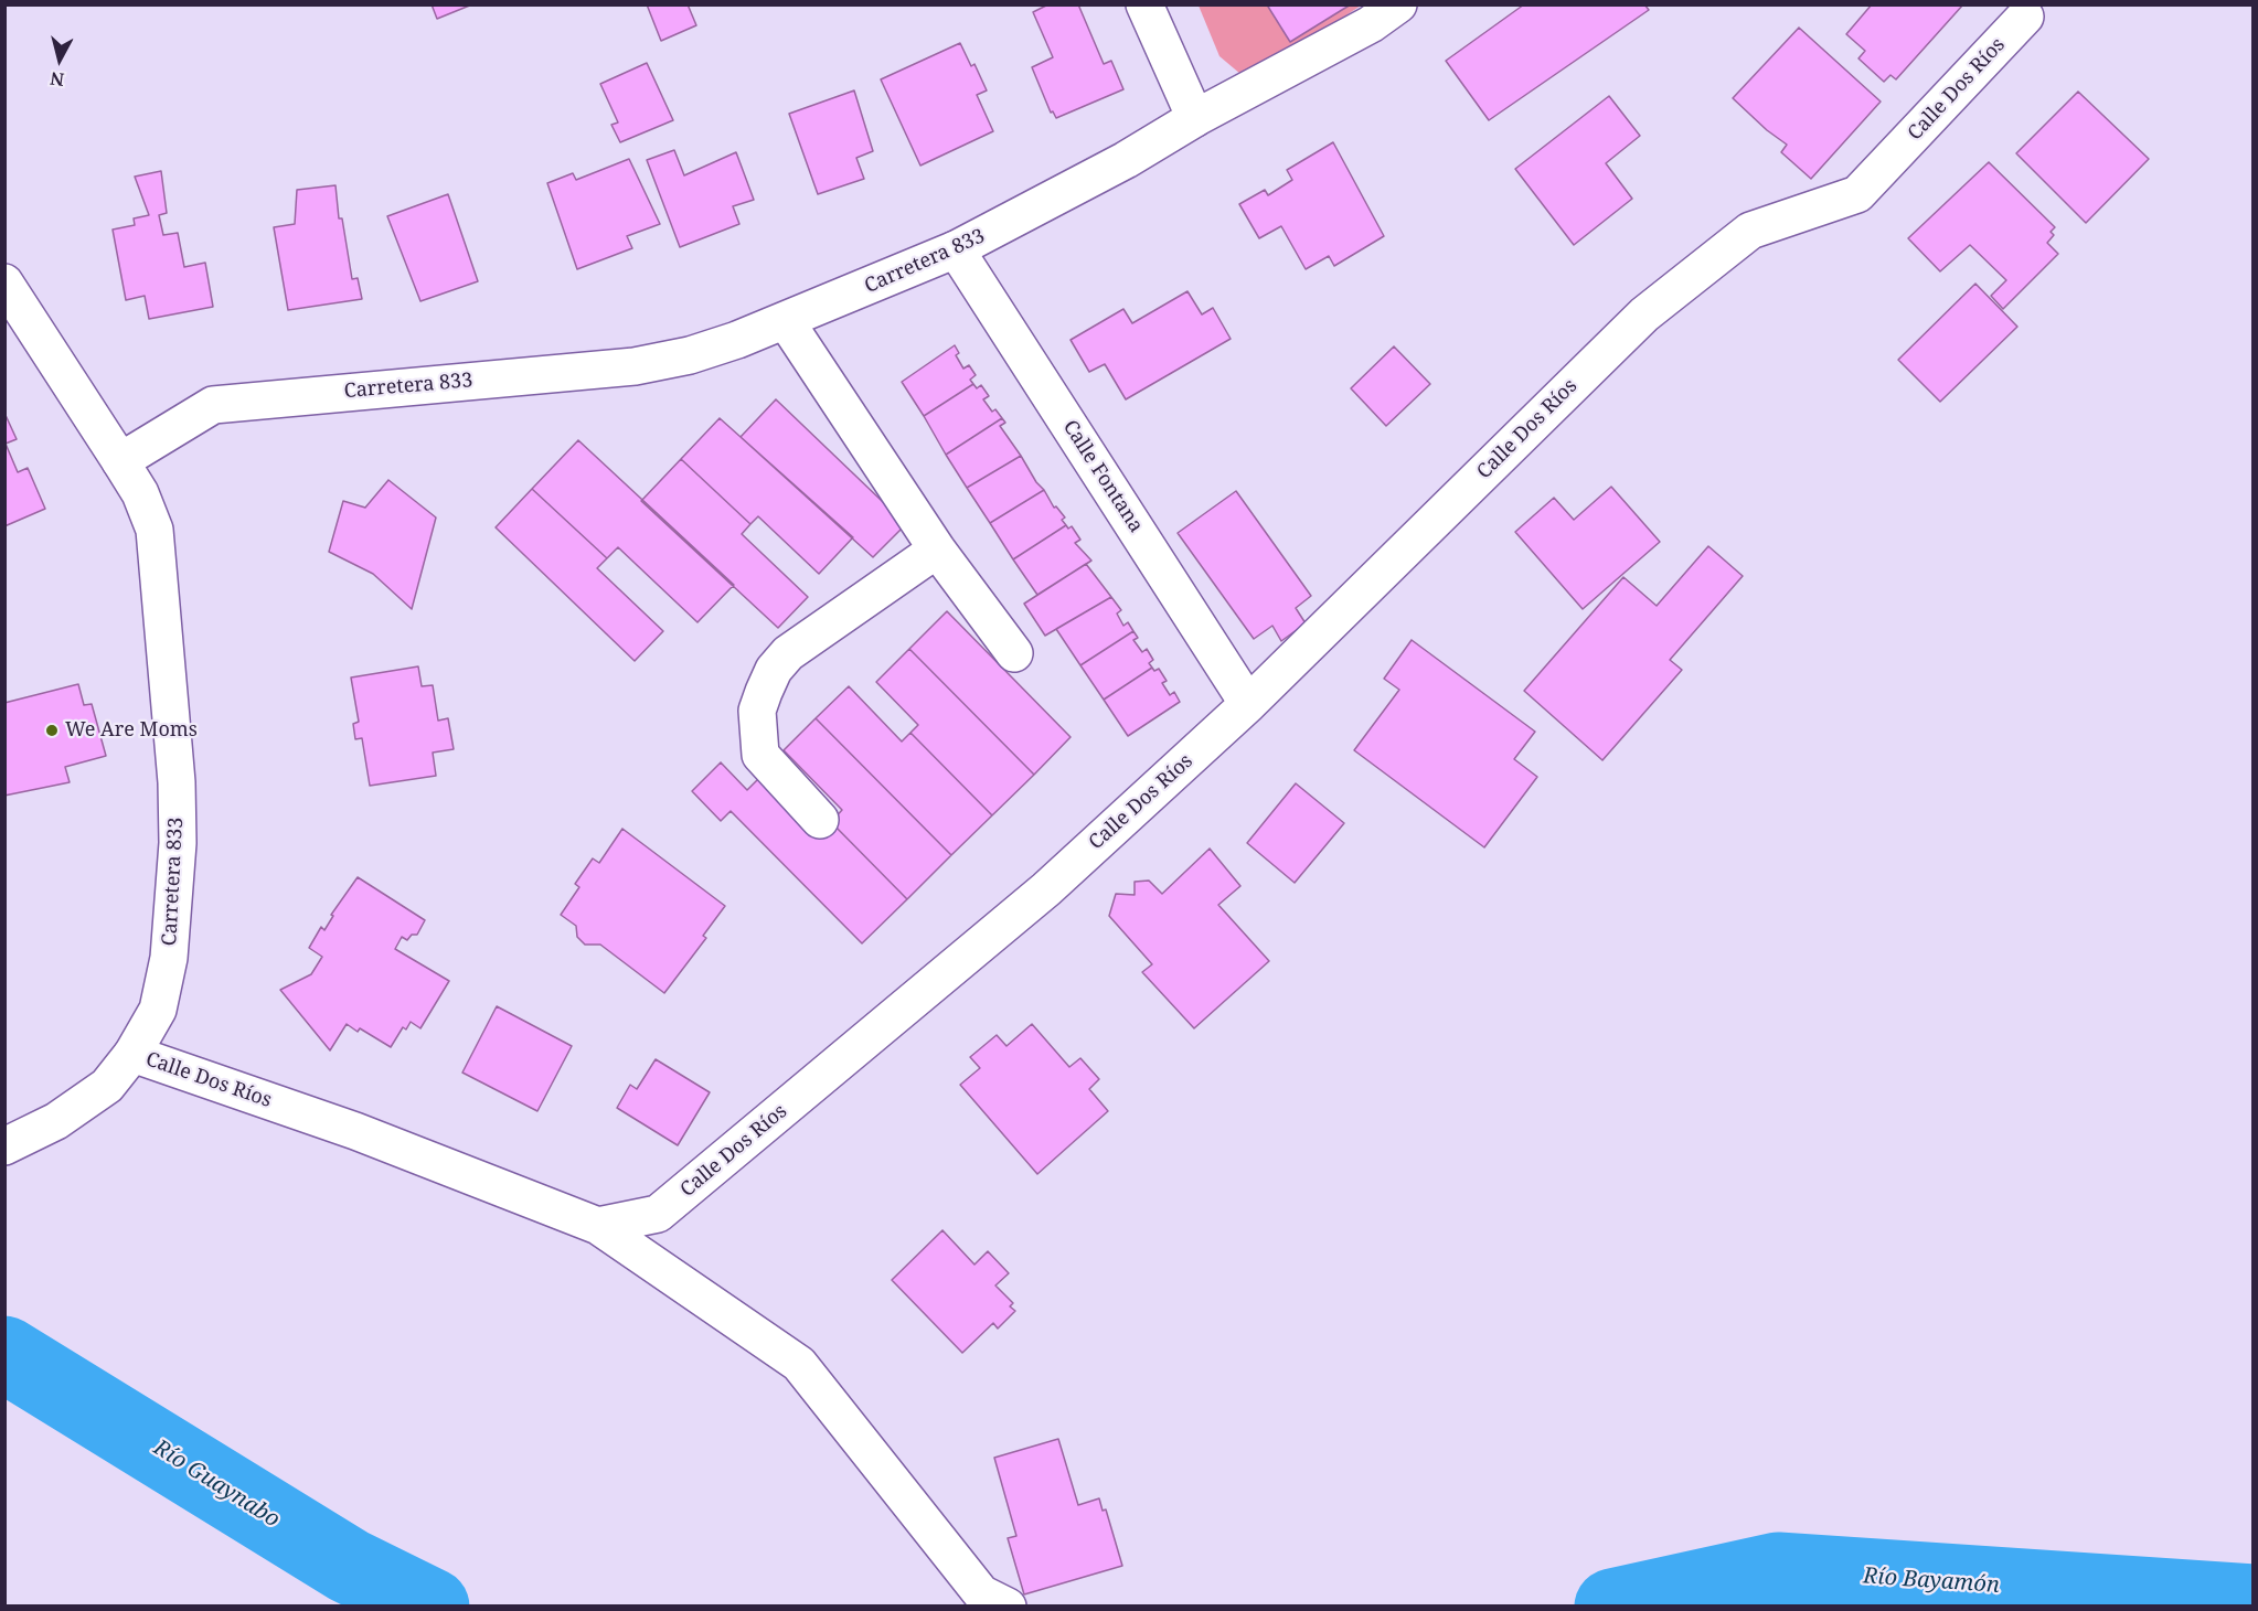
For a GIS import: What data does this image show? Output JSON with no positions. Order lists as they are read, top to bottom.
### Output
{
  "streets": {
    "street": ["Calle Dos Ríos", "Carretera 833", "Calle Fontana"]
  },
  "crossings": [
    ["Calle Dos Ríos", "Carretera 833"],
    ["Calle Dos Ríos", "Calle Fontana"],
    ["Carretera 833", "Calle Fontana"]
  ],
  "water": ["Río Guaynabo", "Río Bayamón"],
  "places": ["We Are Moms"],
  "north": "bottom"
}
